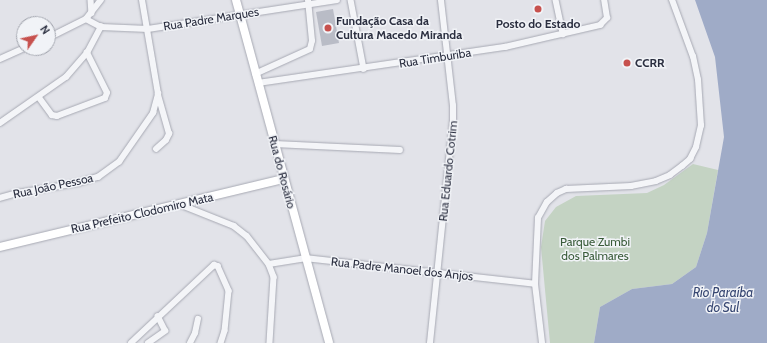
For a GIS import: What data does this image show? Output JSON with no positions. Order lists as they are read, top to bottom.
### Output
{
  "streets": {
    "street": [
      "Rua Padre Marques",
      "Rua Timburiba",
      "Rua Eduardo Cotrim",
      "Rua do Rosário",
      "Rua João Pessoa",
      "Rua Prefeito Clodomiro Mata",
      "Rua Padre Manoel dos Anjos"
    ]
  },
  "crossings": [
    ["Rua Padre Marques", "Rua do Rosário"],
    ["Rua Padre Marques", "Rua João Pessoa"],
    ["Rua Timburiba", "Rua Eduardo Cotrim"],
    ["Rua Timburiba", "Rua do Rosário"],
    ["Rua Eduardo Cotrim", "Rua Padre Manoel dos Anjos"],
    ["Rua do Rosário", "Rua Prefeito Clodomiro Mata"],
    ["Rua do Rosário", "Rua Padre Manoel dos Anjos"]
  ],
  "water": ["Rio Paraíba do Sul"],
  "parks": ["Parque Zumbi dos Palmares"],
  "places": ["Posto do Estado", "Fundação Casa da Cultura Macedo Miranda", "CCRR"],
  "north": "top right"
}
